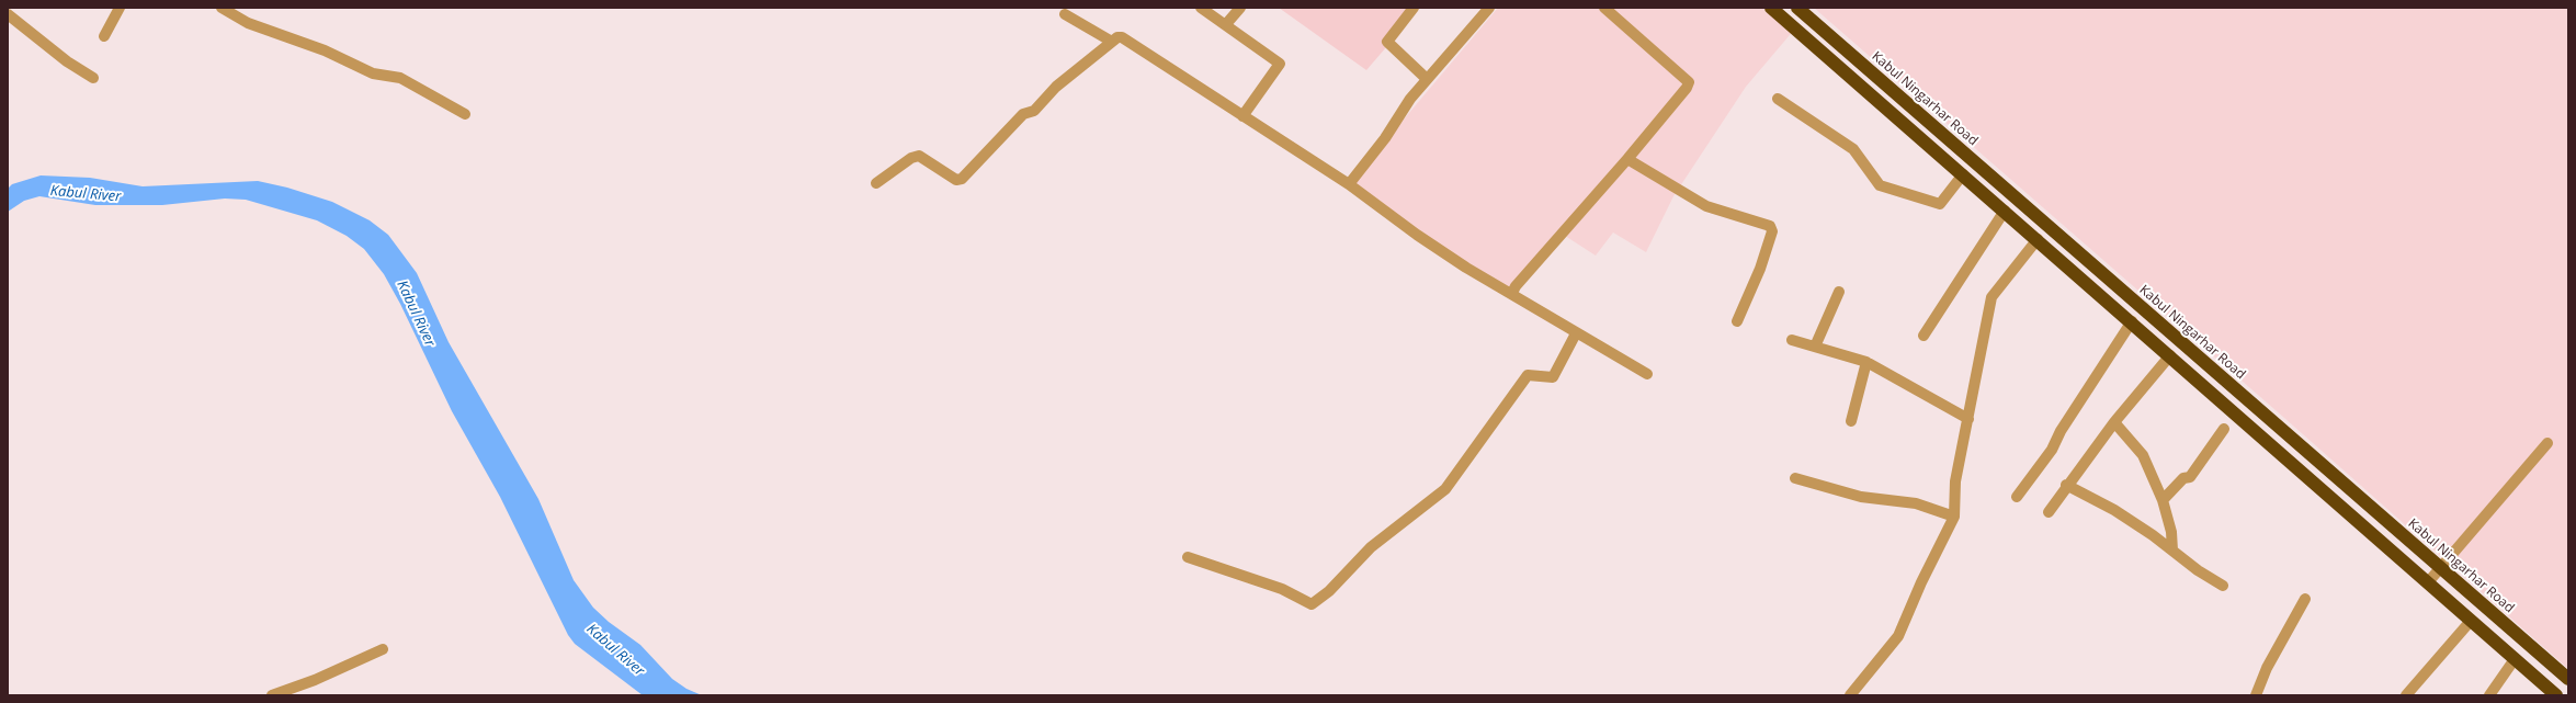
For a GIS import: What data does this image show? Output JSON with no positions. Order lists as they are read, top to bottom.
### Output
{
  "streets": {
    "highway": ["Kabul Ningarhar Road"]
  },
  "water": ["Kabul River"]
}
